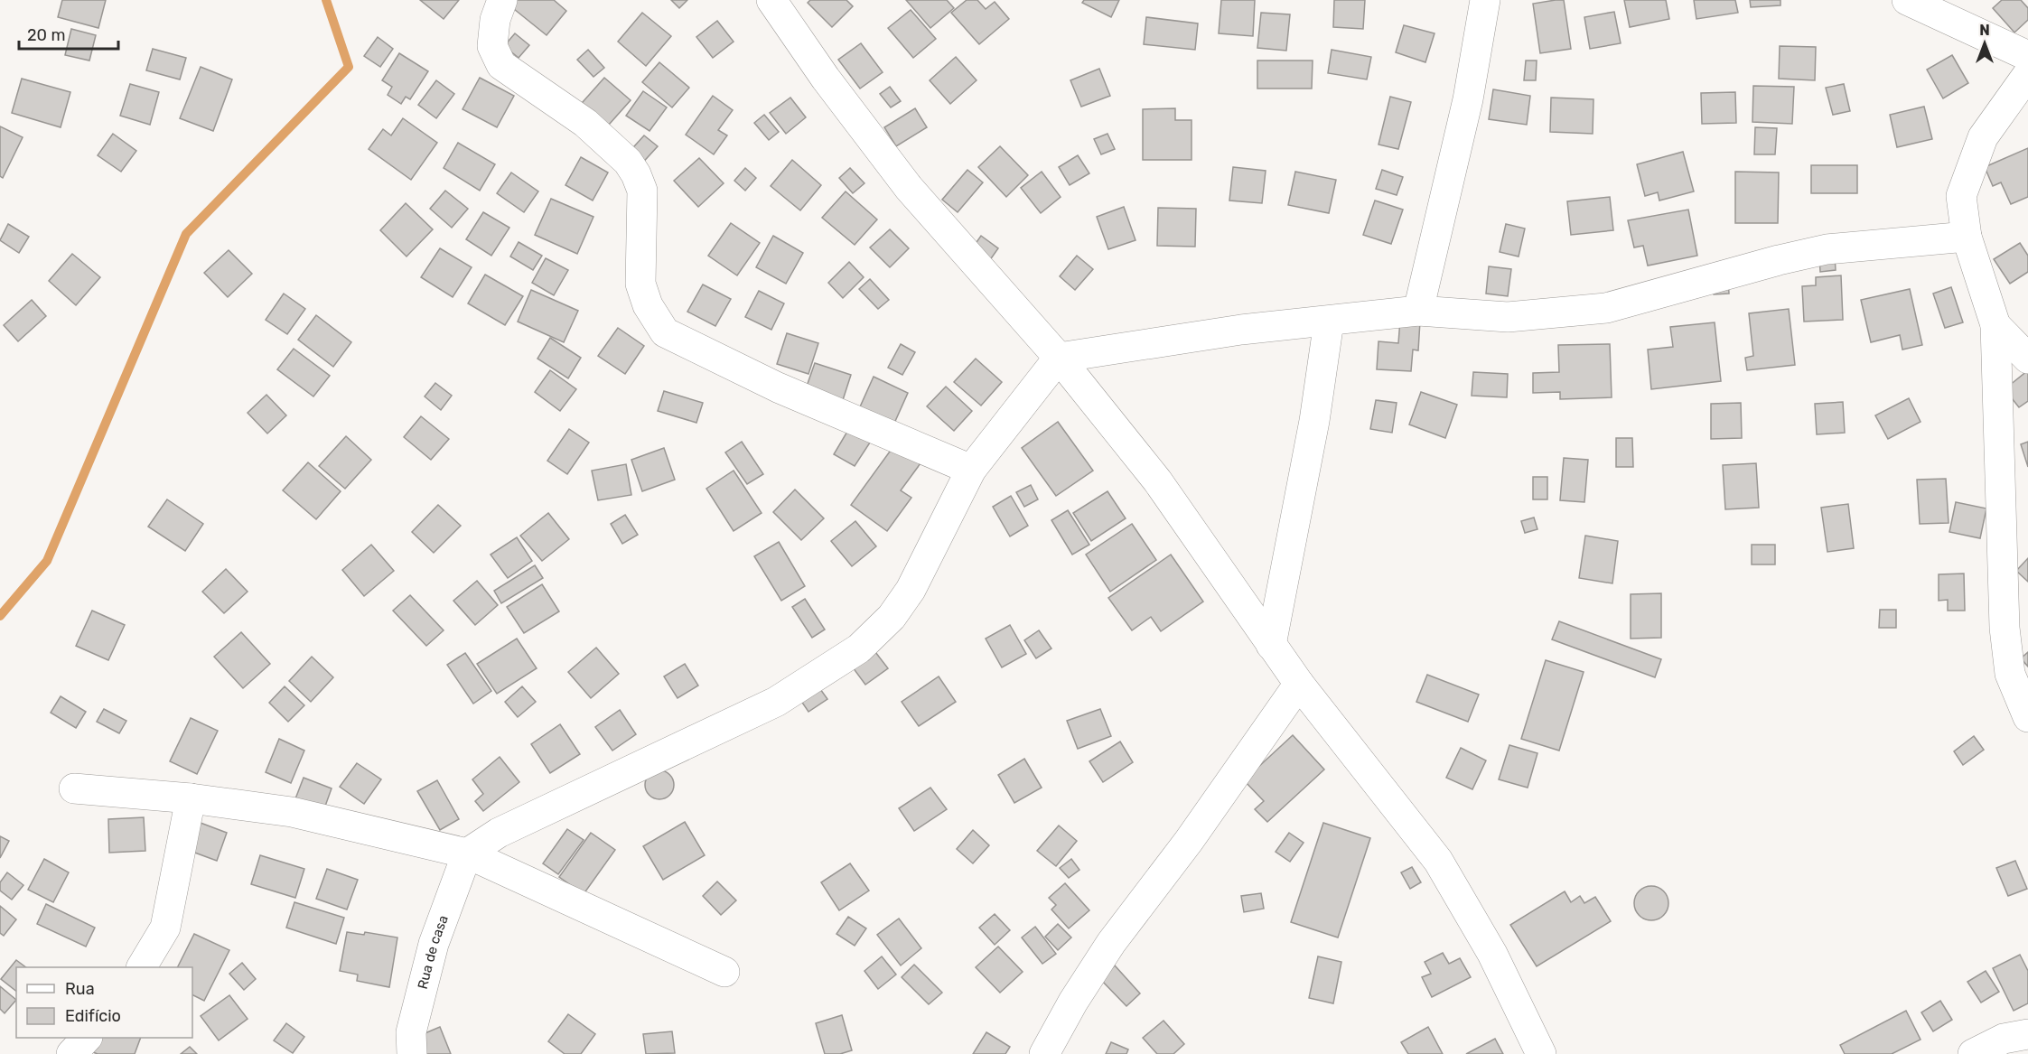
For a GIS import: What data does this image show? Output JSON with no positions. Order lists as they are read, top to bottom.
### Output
{
  "streets": {
    "street": ["Rua de casa"]
  },
  "legend": ["Rua", "Edifício"],
  "scale_bar": "20 m",
  "north": "top"
}
